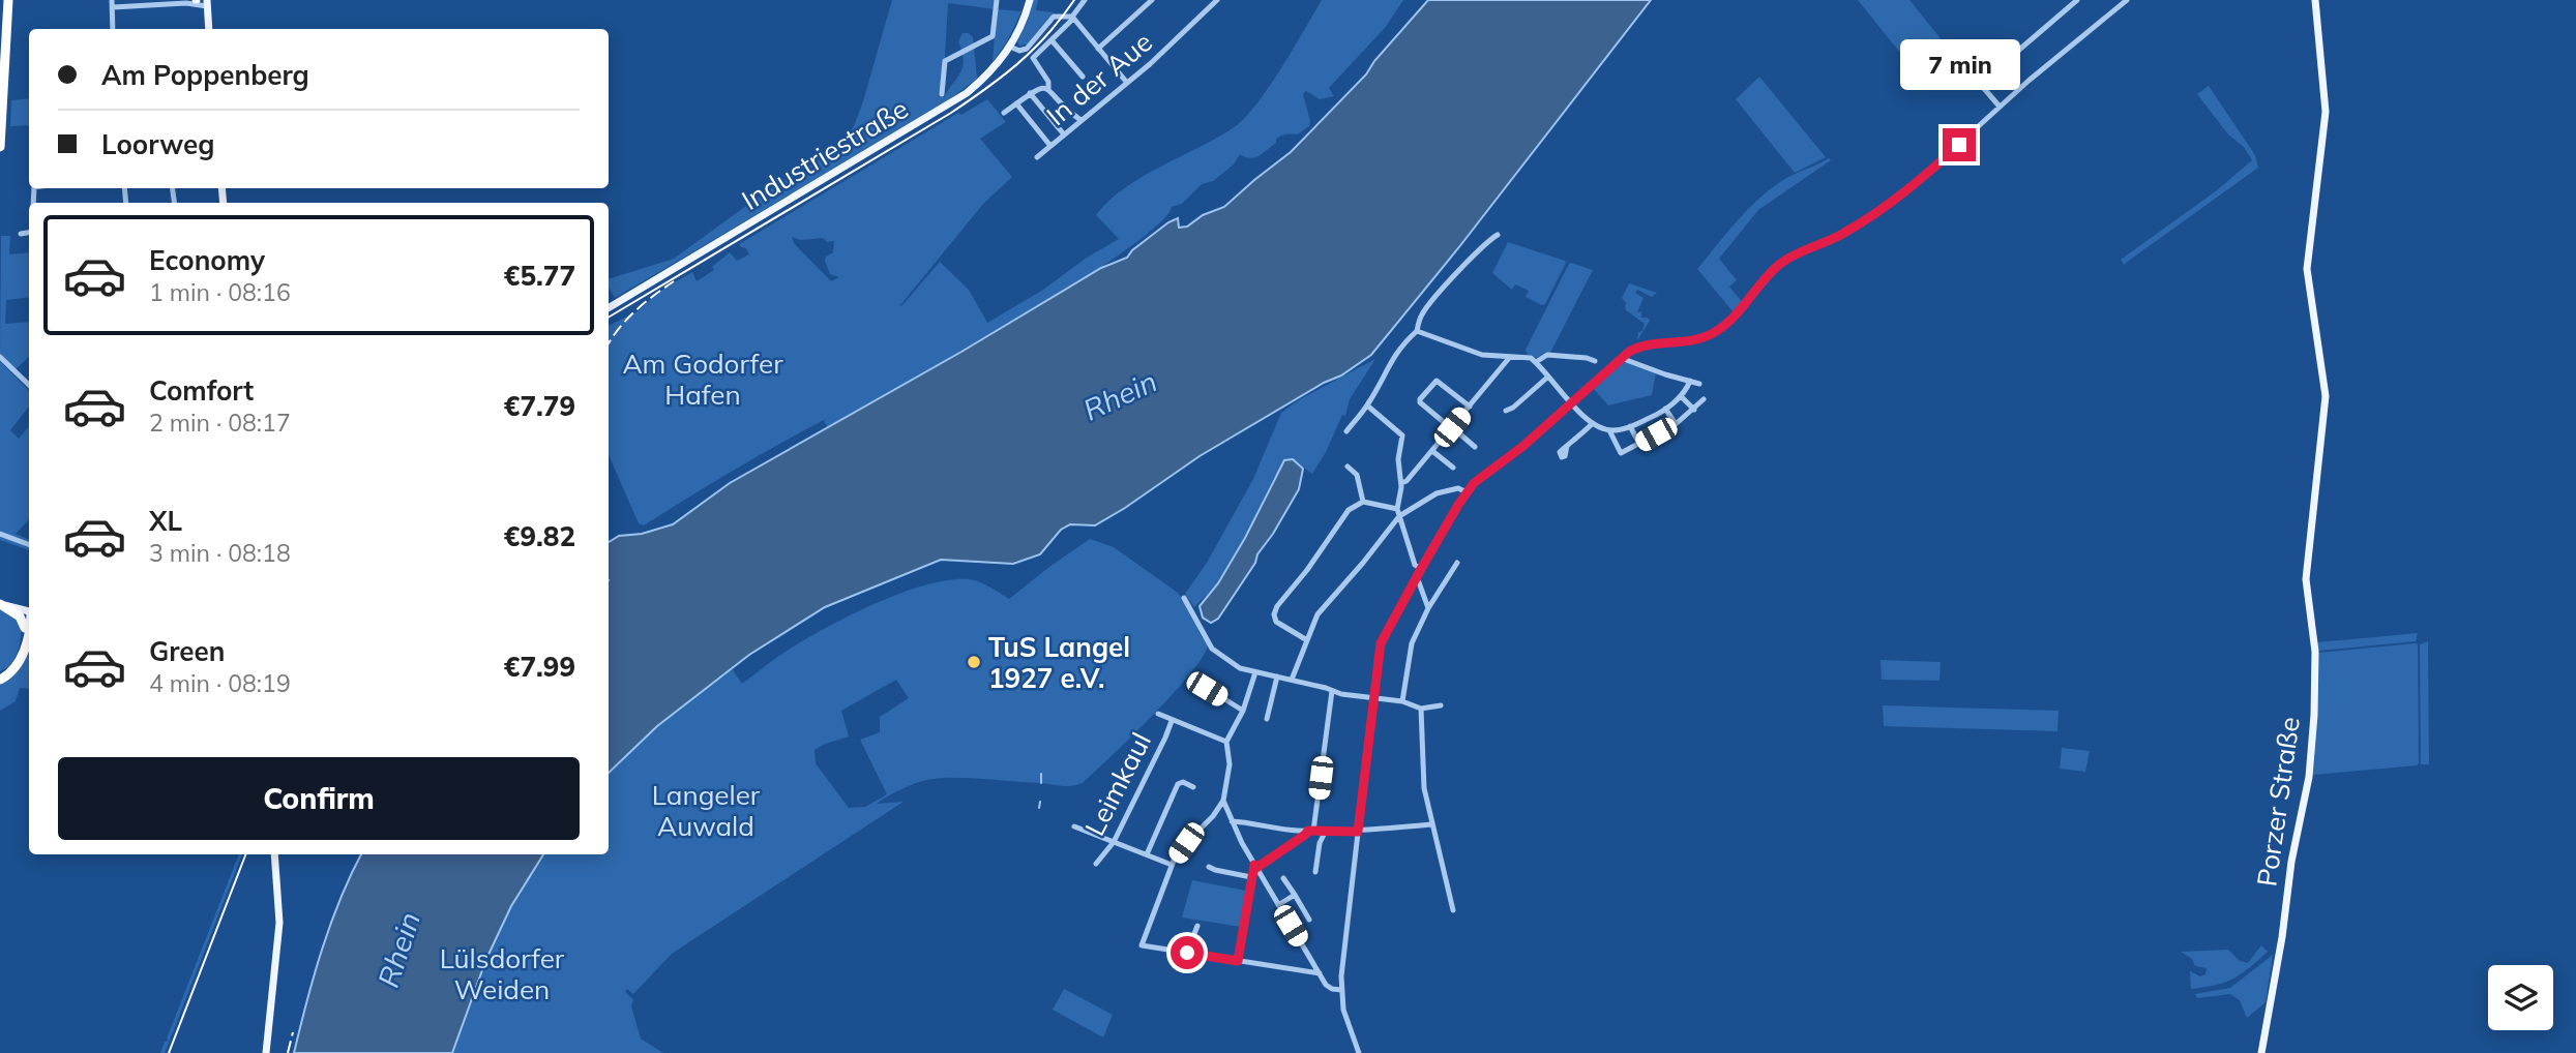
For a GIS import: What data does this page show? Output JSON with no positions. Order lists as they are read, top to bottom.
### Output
{
  "streets": {
    "main road": ["Industriestraße", "Porzer Straße"],
    "street": ["In der Aue", "Leimkaul"]
  },
  "water": ["Rhein"],
  "parks": ["Am Godorfer Hafen", "Langeler Auwald", "Lülsdorfer Weiden"],
  "places": ["TuS Langel 1927 e.V."],
  "page": {
    "banner": ["Am Poppenberg", "Loorweg"],
    "bubble": "7 min",
    "list": [
      {
        "name": "Economy",
        "note": "1 min · 08:16",
        "value": "€5.77"
      },
      {
        "name": "Comfort",
        "note": "2 min · 08:17",
        "value": "€7.79"
      },
      {
        "name": "XL",
        "note": "3 min · 08:18",
        "value": "€9.82"
      },
      {
        "name": "Green",
        "note": "4 min · 08:19",
        "value": "€7.99"
      }
    ],
    "buttons": "Confirm"
  }
}
